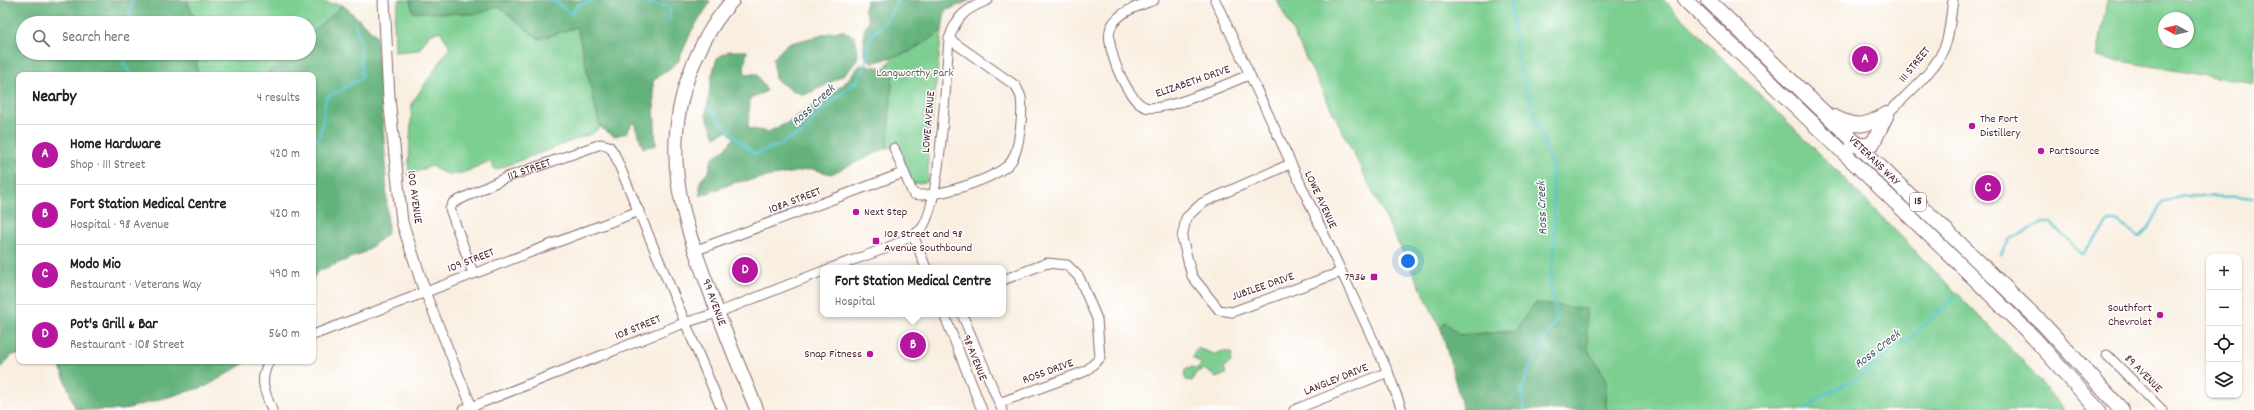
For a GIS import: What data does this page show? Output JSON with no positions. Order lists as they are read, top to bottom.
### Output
{
  "streets": {
    "main road": ["VETERANS WAY", "15", "99 AVENUE"],
    "street": [
      "111 STREET",
      "ELIZABETH DRIVE",
      "LOWE AVENUE",
      "112 STREET",
      "100 AVENUE",
      "108A STREET",
      "109 STREET",
      "JUBILEE DRIVE",
      "108 STREET",
      "98 AVENUE",
      "ROSS DRIVE",
      "89 AVENUE",
      "LANGLEY DRIVE"
    ]
  },
  "crossings": [
    ["ELIZABETH DRIVE", "LOWE AVENUE"],
    ["LOWE AVENUE", "JUBILEE DRIVE"],
    ["LOWE AVENUE", "LANGLEY DRIVE"],
    ["112 STREET", "109 STREET"],
    ["100 AVENUE", "109 STREET"],
    ["100 AVENUE", "108 STREET"],
    ["108A STREET", "99 AVENUE"],
    ["99 AVENUE", "108 STREET"]
  ],
  "water": ["Ross Creek"],
  "parks": ["Langworthy Park"],
  "places": {
    "other": [
      "The Fort Distillery",
      "PartSource",
      "Next Step",
      "Southfort Chevrolet",
      "Snap Fitness"
    ],
    "transit": ["108 Street and 98 Avenue Southbound", "7936"]
  },
  "north": "left",
  "page": {
    "search": "Search here",
    "pins": [
      "A",
      "C",
      "D",
      "B"
    ],
    "heading": ["Nearby", "4 results"],
    "list": [
      {
        "mark": "A",
        "name": "Home Hardware",
        "note": "Shop · 111 Street",
        "value": "420 m"
      },
      {
        "mark": "B",
        "name": "Fort Station Medical Centre",
        "note": "Hospital · 98 Avenue",
        "value": "420 m"
      },
      {
        "mark": "C",
        "name": "Modo Mio",
        "note": "Restaurant · Veterans Way",
        "value": "490 m"
      },
      {
        "mark": "D",
        "name": "Pot's Grill & Bar",
        "note": "Restaurant · 108 Street",
        "value": "560 m"
      }
    ],
    "map_buttons": ["+", "−"],
    "popup": ["Fort Station Medical Centre", "Hospital"]
  }
}
